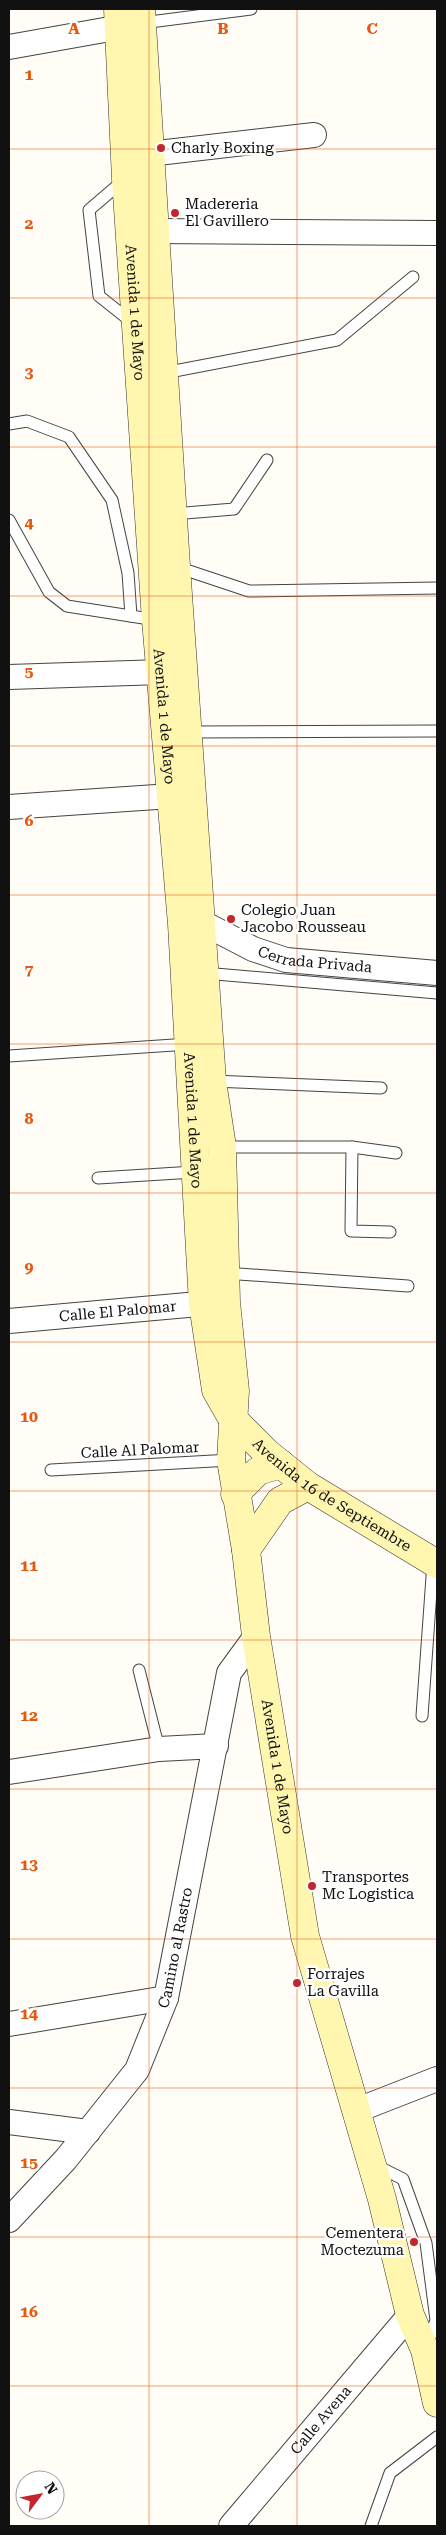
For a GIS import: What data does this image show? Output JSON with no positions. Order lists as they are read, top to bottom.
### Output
{
  "streets": {
    "main road": ["Avenida 1 de Mayo", "Avenida 16 de Septiembre"],
    "street": [
      "Cerrada Privada",
      "Calle El Palomar",
      "Camino al Rastro",
      "Calle Avena"
    ],
    "lane": ["Calle Al Palomar"]
  },
  "crossings": [
    ["Avenida 1 de Mayo", "Cerrada Privada"],
    ["Avenida 1 de Mayo", "Calle El Palomar"],
    ["Avenida 1 de Mayo", "Calle Al Palomar"],
    ["Avenida 1 de Mayo", "Avenida 16 de Septiembre"],
    ["Avenida 1 de Mayo", "Camino al Rastro"],
    ["Avenida 1 de Mayo", "Calle Avena"]
  ],
  "places": [
    "Charly Boxing",
    "Madereria El Gavillero",
    "Colegio Juan Jacobo Rousseau",
    "Transportes Mc Logistica",
    "Forrajes La Gavilla",
    "Cementera Moctezuma"
  ],
  "north": "top right",
  "grid": {
    "columns": ["A", "B", "C"],
    "rows": [
      "1",
      "2",
      "3",
      "4",
      "5",
      "6",
      "7",
      "8",
      "9",
      "10",
      "11",
      "12",
      "13",
      "14",
      "15",
      "16"
    ]
  }
}
